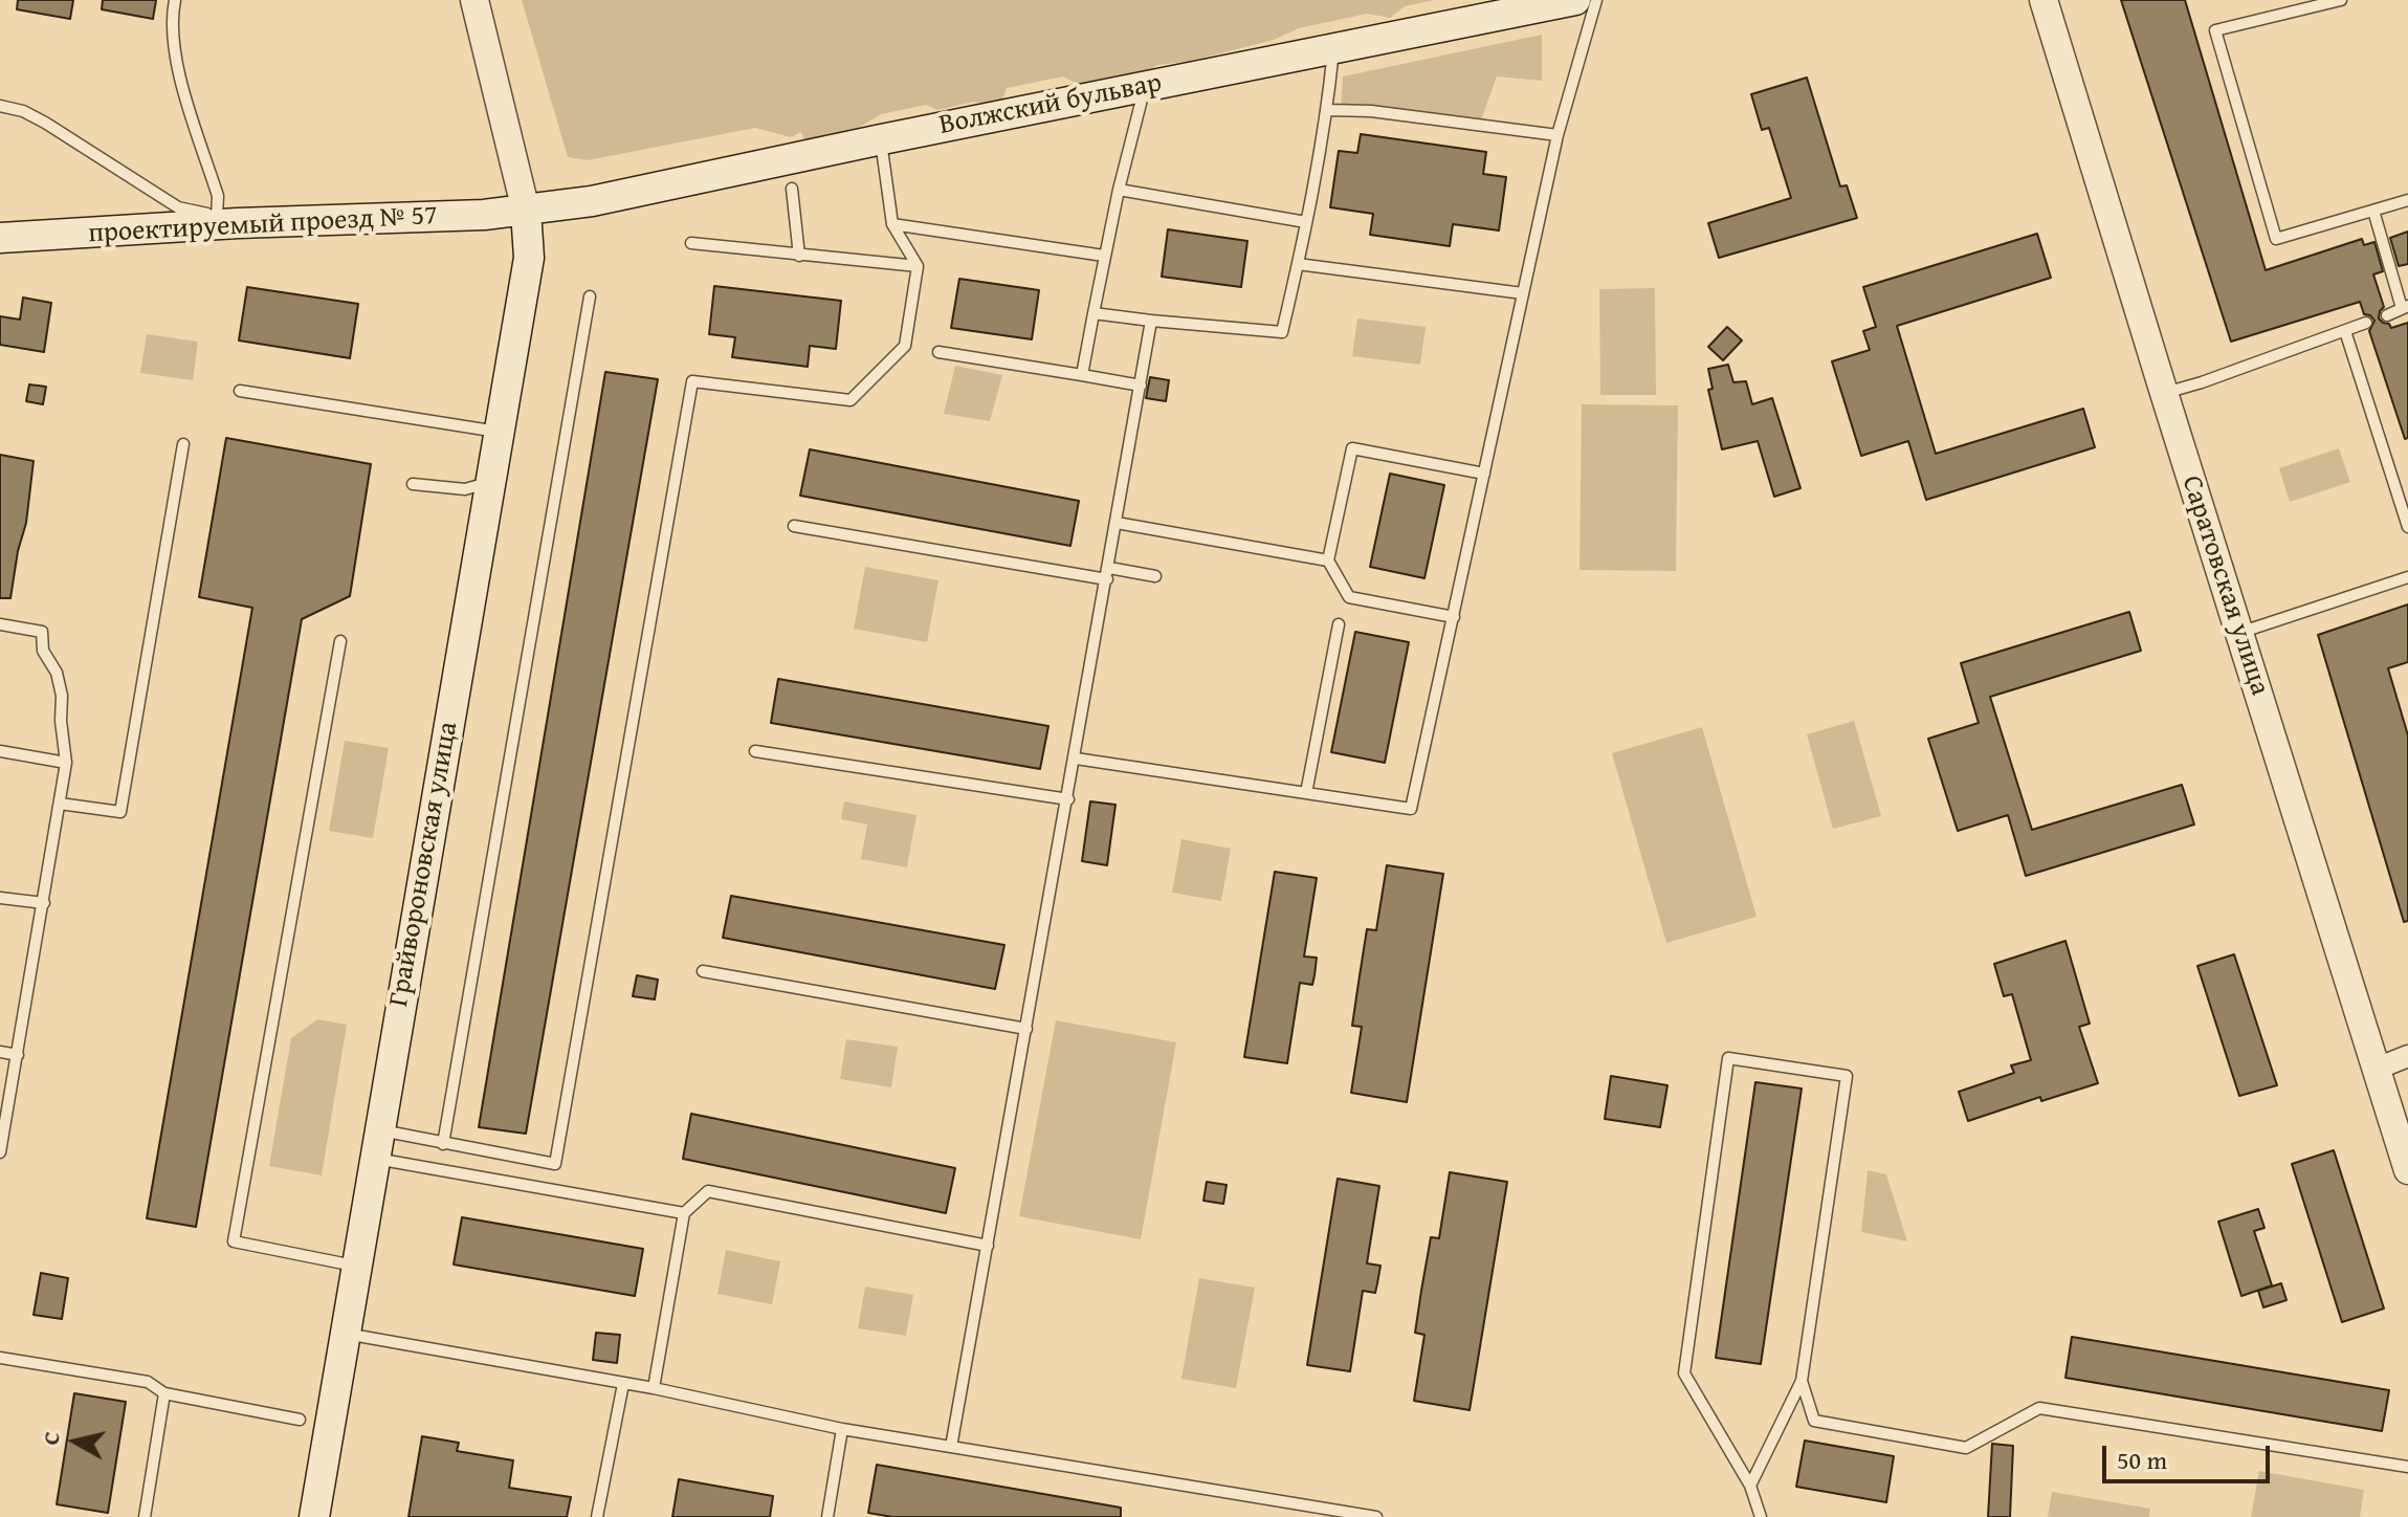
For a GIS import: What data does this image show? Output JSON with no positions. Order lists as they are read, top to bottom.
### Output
{
  "streets": {
    "main road": ["Волжский бульвар", "проектируемый проезд № 57", "Грайвороновская улица"],
    "street": ["Саратовская улица"]
  },
  "crossings": [
    ["Волжский бульвар", "проектируемый проезд № 57"],
    ["Волжский бульвар", "Грайвороновская улица"],
    ["проектируемый проезд № 57", "Грайвороновская улица"]
  ],
  "scale_bar": "50 m",
  "north": "left"
}
